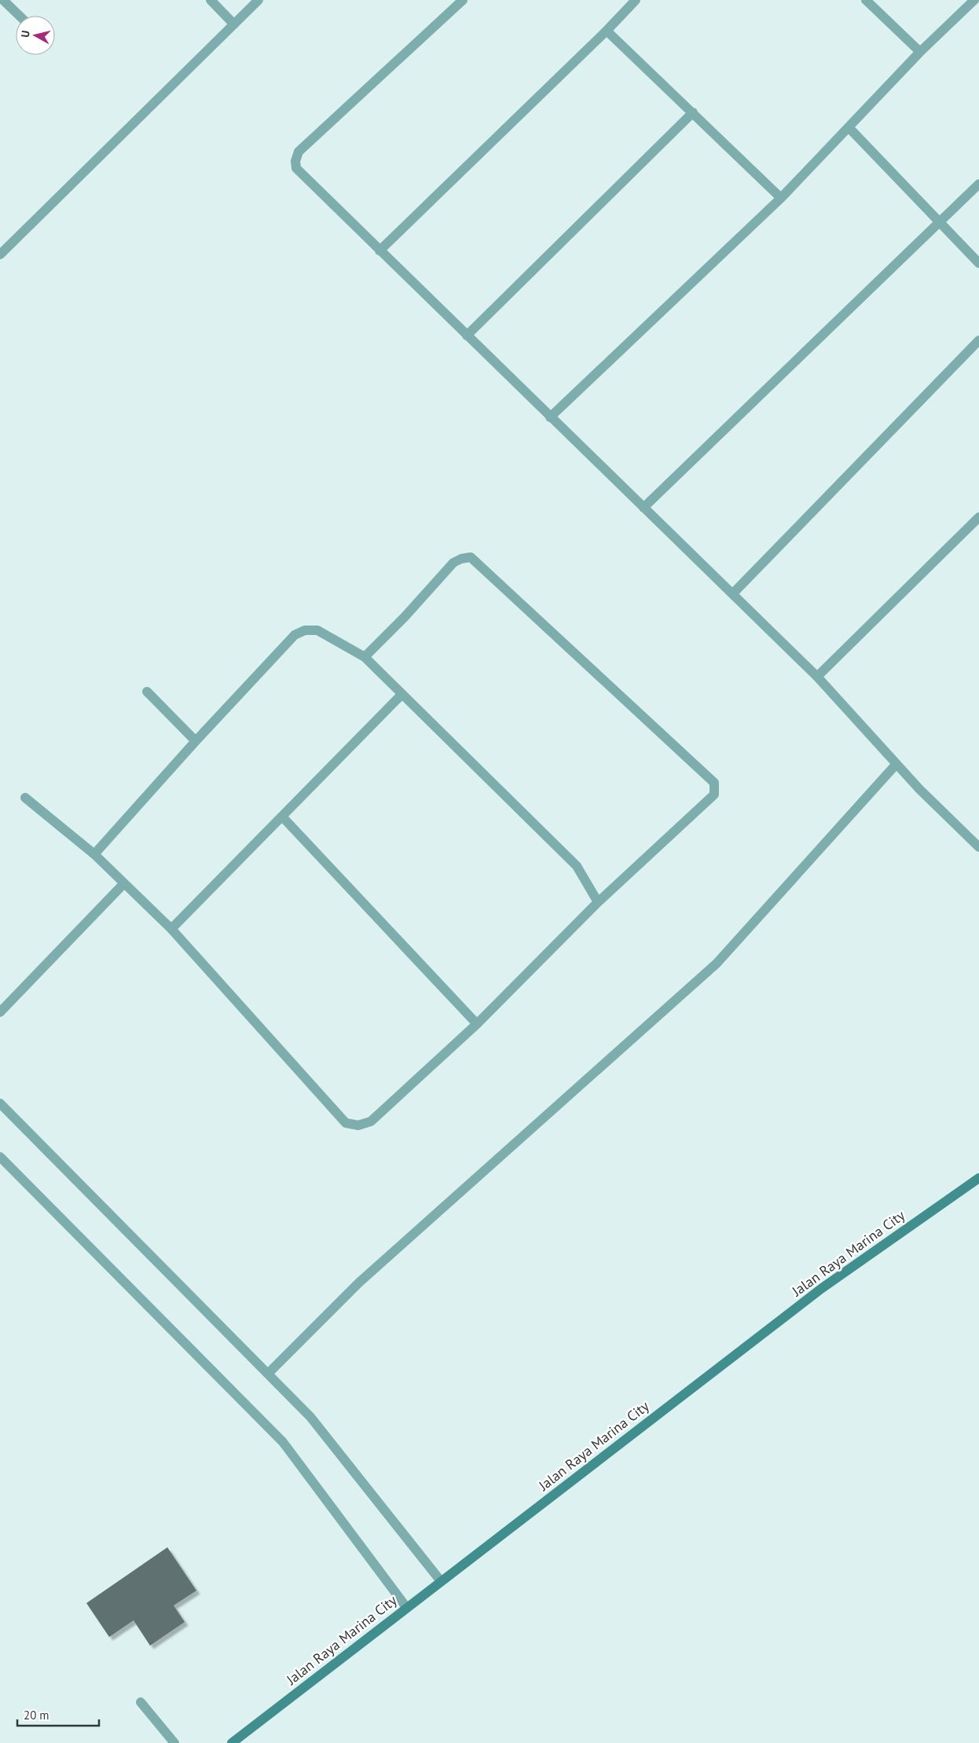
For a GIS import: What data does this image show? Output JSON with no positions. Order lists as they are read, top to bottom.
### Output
{
  "streets": {
    "main road": ["Jalan Raya Marina City"]
  },
  "scale_bar": "20 m",
  "north": "left"
}
